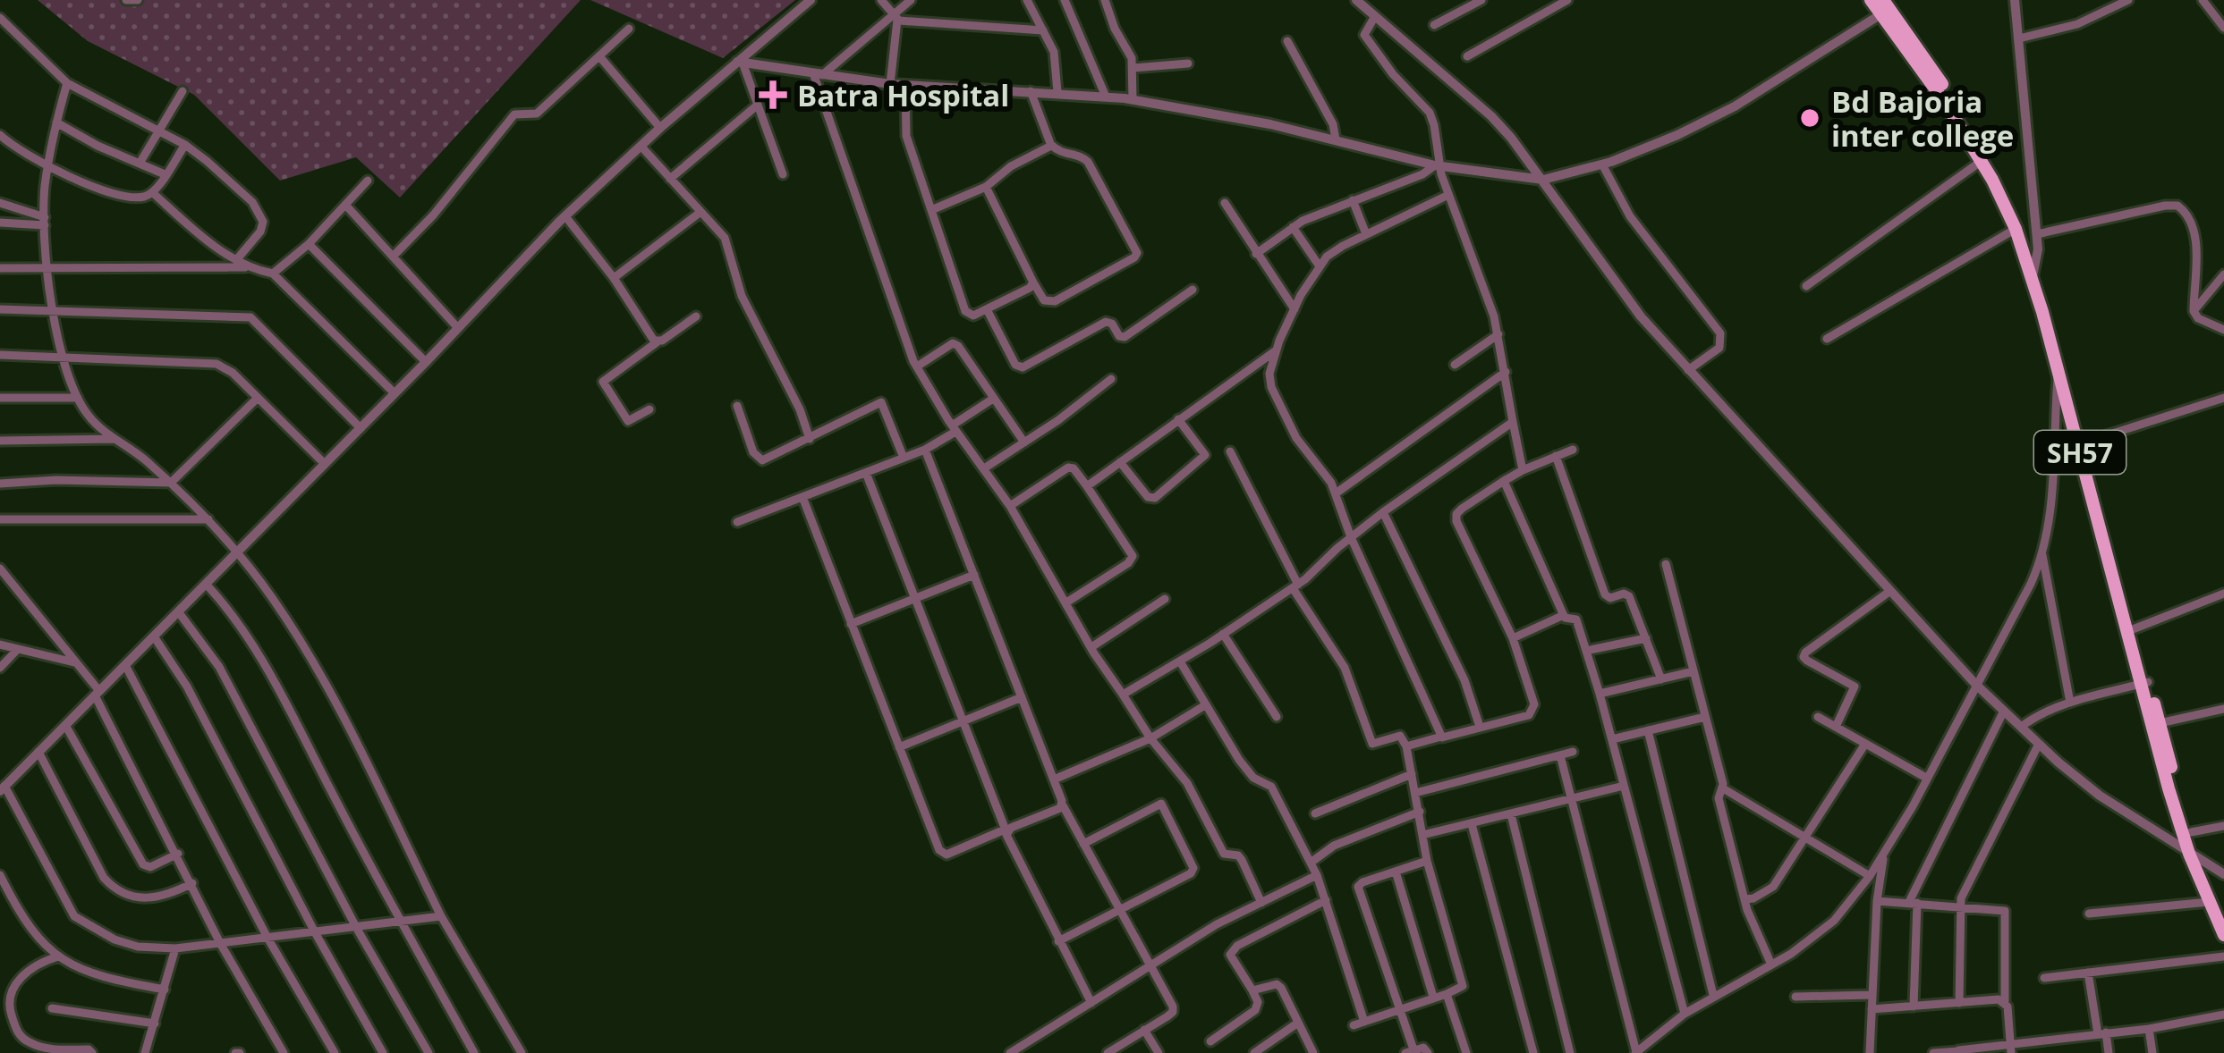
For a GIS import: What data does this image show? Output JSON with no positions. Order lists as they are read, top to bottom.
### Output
{
  "streets": {
    "main road": ["SH57"]
  },
  "places": {
    "health": ["Batra Hospital"],
    "other": ["Bd Bajoria inter college"]
  }
}
